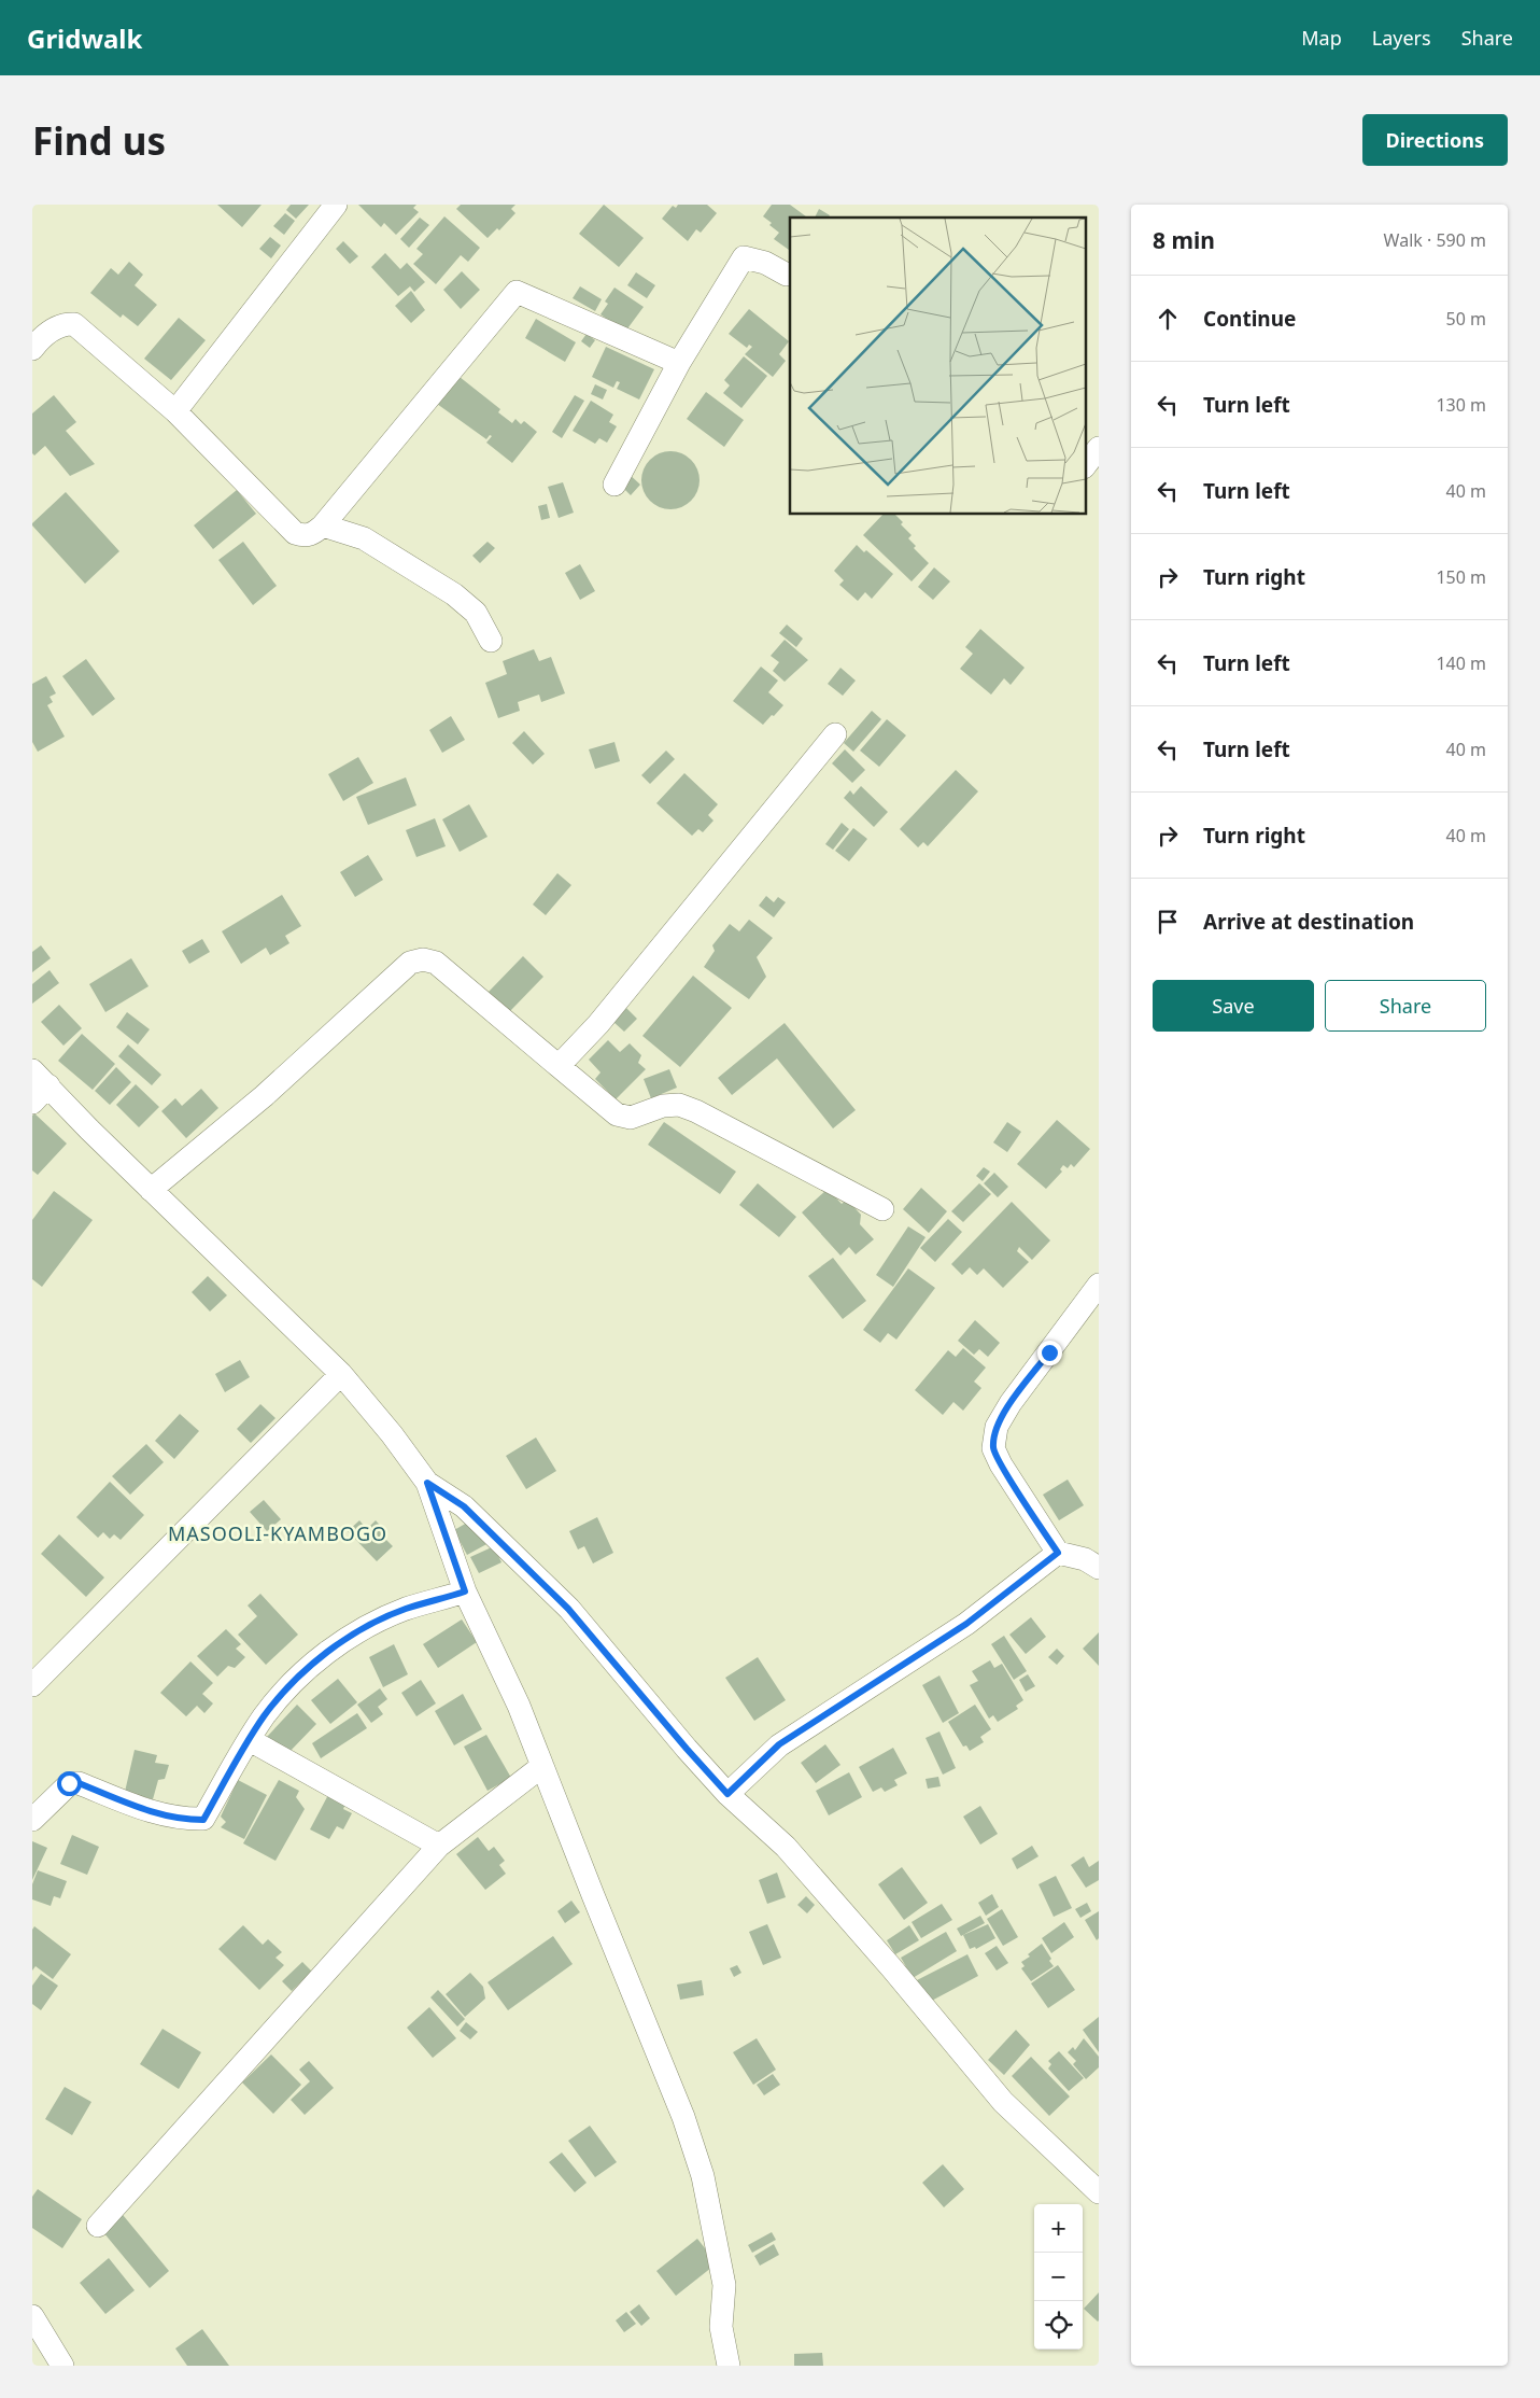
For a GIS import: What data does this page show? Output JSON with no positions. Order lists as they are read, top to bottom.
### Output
{
  "districts": ["MASOOLI-KYAMBOGO"],
  "page": {
    "header": "Gridwalk",
    "nav": ["Map", "Layers", "Share"],
    "buttons": [
      "Directions",
      ["Save", "Share"]
    ],
    "title": "Find us",
    "heading": ["8 min", "Walk · 590 m"],
    "list": [
      ["Continue", "50 m"],
      ["Turn left", "130 m"],
      ["Turn left", "40 m"],
      ["Turn right", "150 m"],
      ["Turn left", "140 m"],
      ["Turn left", "40 m"],
      ["Turn right", "40 m"],
      "Arrive at destination"
    ],
    "map_buttons": ["+", "−"]
  }
}
